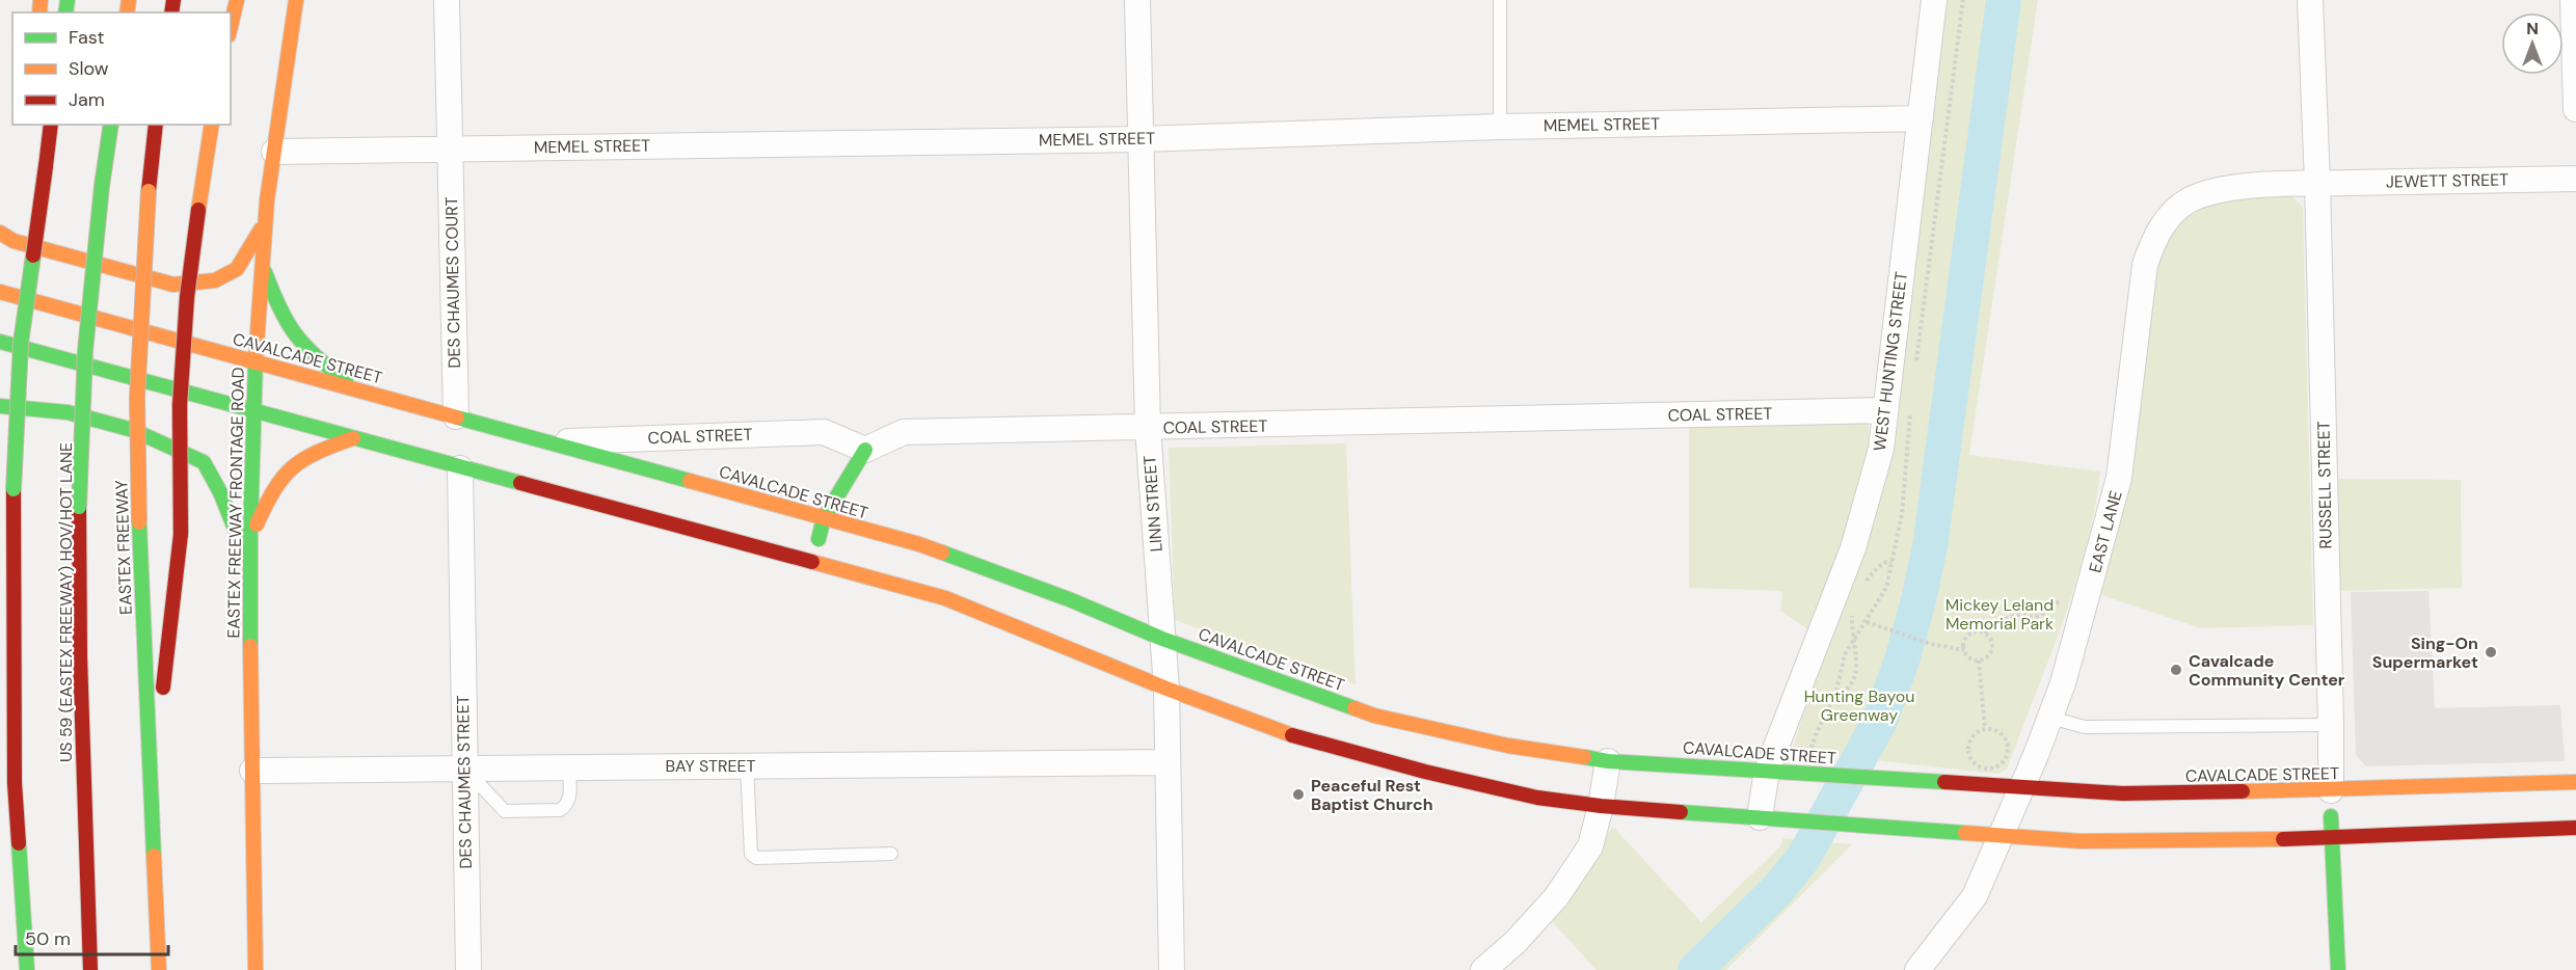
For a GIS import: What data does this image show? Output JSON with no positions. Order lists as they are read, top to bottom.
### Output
{
  "streets": {
    "main road": [
      "CAVALCADE STREET",
      "RUSSELL STREET",
      "EASTEX FREEWAY FRONTAGE ROAD",
      "EASTEX FREEWAY",
      "US 59 (EASTEX FREEWAY) HOV/HOT LANE"
    ],
    "street": [
      "MEMEL STREET",
      "JEWETT STREET",
      "DES CHAUMES COURT",
      "WEST HUNTING STREET",
      "COAL STREET",
      "LINN STREET",
      "EAST LANE",
      "BAY STREET",
      "DES CHAUMES STREET"
    ]
  },
  "crossings": [
    ["MEMEL STREET", "DES CHAUMES COURT"],
    ["MEMEL STREET", "WEST HUNTING STREET"],
    ["MEMEL STREET", "EASTEX FREEWAY FRONTAGE ROAD"],
    ["MEMEL STREET", "LINN STREET"],
    ["JEWETT STREET", "RUSSELL STREET"],
    ["JEWETT STREET", "EAST LANE"],
    ["DES CHAUMES COURT", "CAVALCADE STREET"],
    ["CAVALCADE STREET", "WEST HUNTING STREET"],
    ["CAVALCADE STREET", "COAL STREET"],
    ["CAVALCADE STREET", "RUSSELL STREET"],
    ["CAVALCADE STREET", "EASTEX FREEWAY FRONTAGE ROAD"],
    ["CAVALCADE STREET", "LINN STREET"],
    ["CAVALCADE STREET", "EAST LANE"],
    ["WEST HUNTING STREET", "COAL STREET"],
    ["COAL STREET", "LINN STREET"],
    ["RUSSELL STREET", "EAST LANE"],
    ["EASTEX FREEWAY FRONTAGE ROAD", "BAY STREET"],
    ["LINN STREET", "BAY STREET"],
    ["BAY STREET", "DES CHAUMES STREET"]
  ],
  "parks": ["Mickey Leland Memorial Park", "Hunting Bayou Greenway"],
  "places": ["Sing-On Supermarket", "Cavalcade Community Center", "Peaceful Rest Baptist Church"],
  "legend": ["Fast", "Slow", "Jam"],
  "scale_bar": "50 m",
  "north": "top"
}
